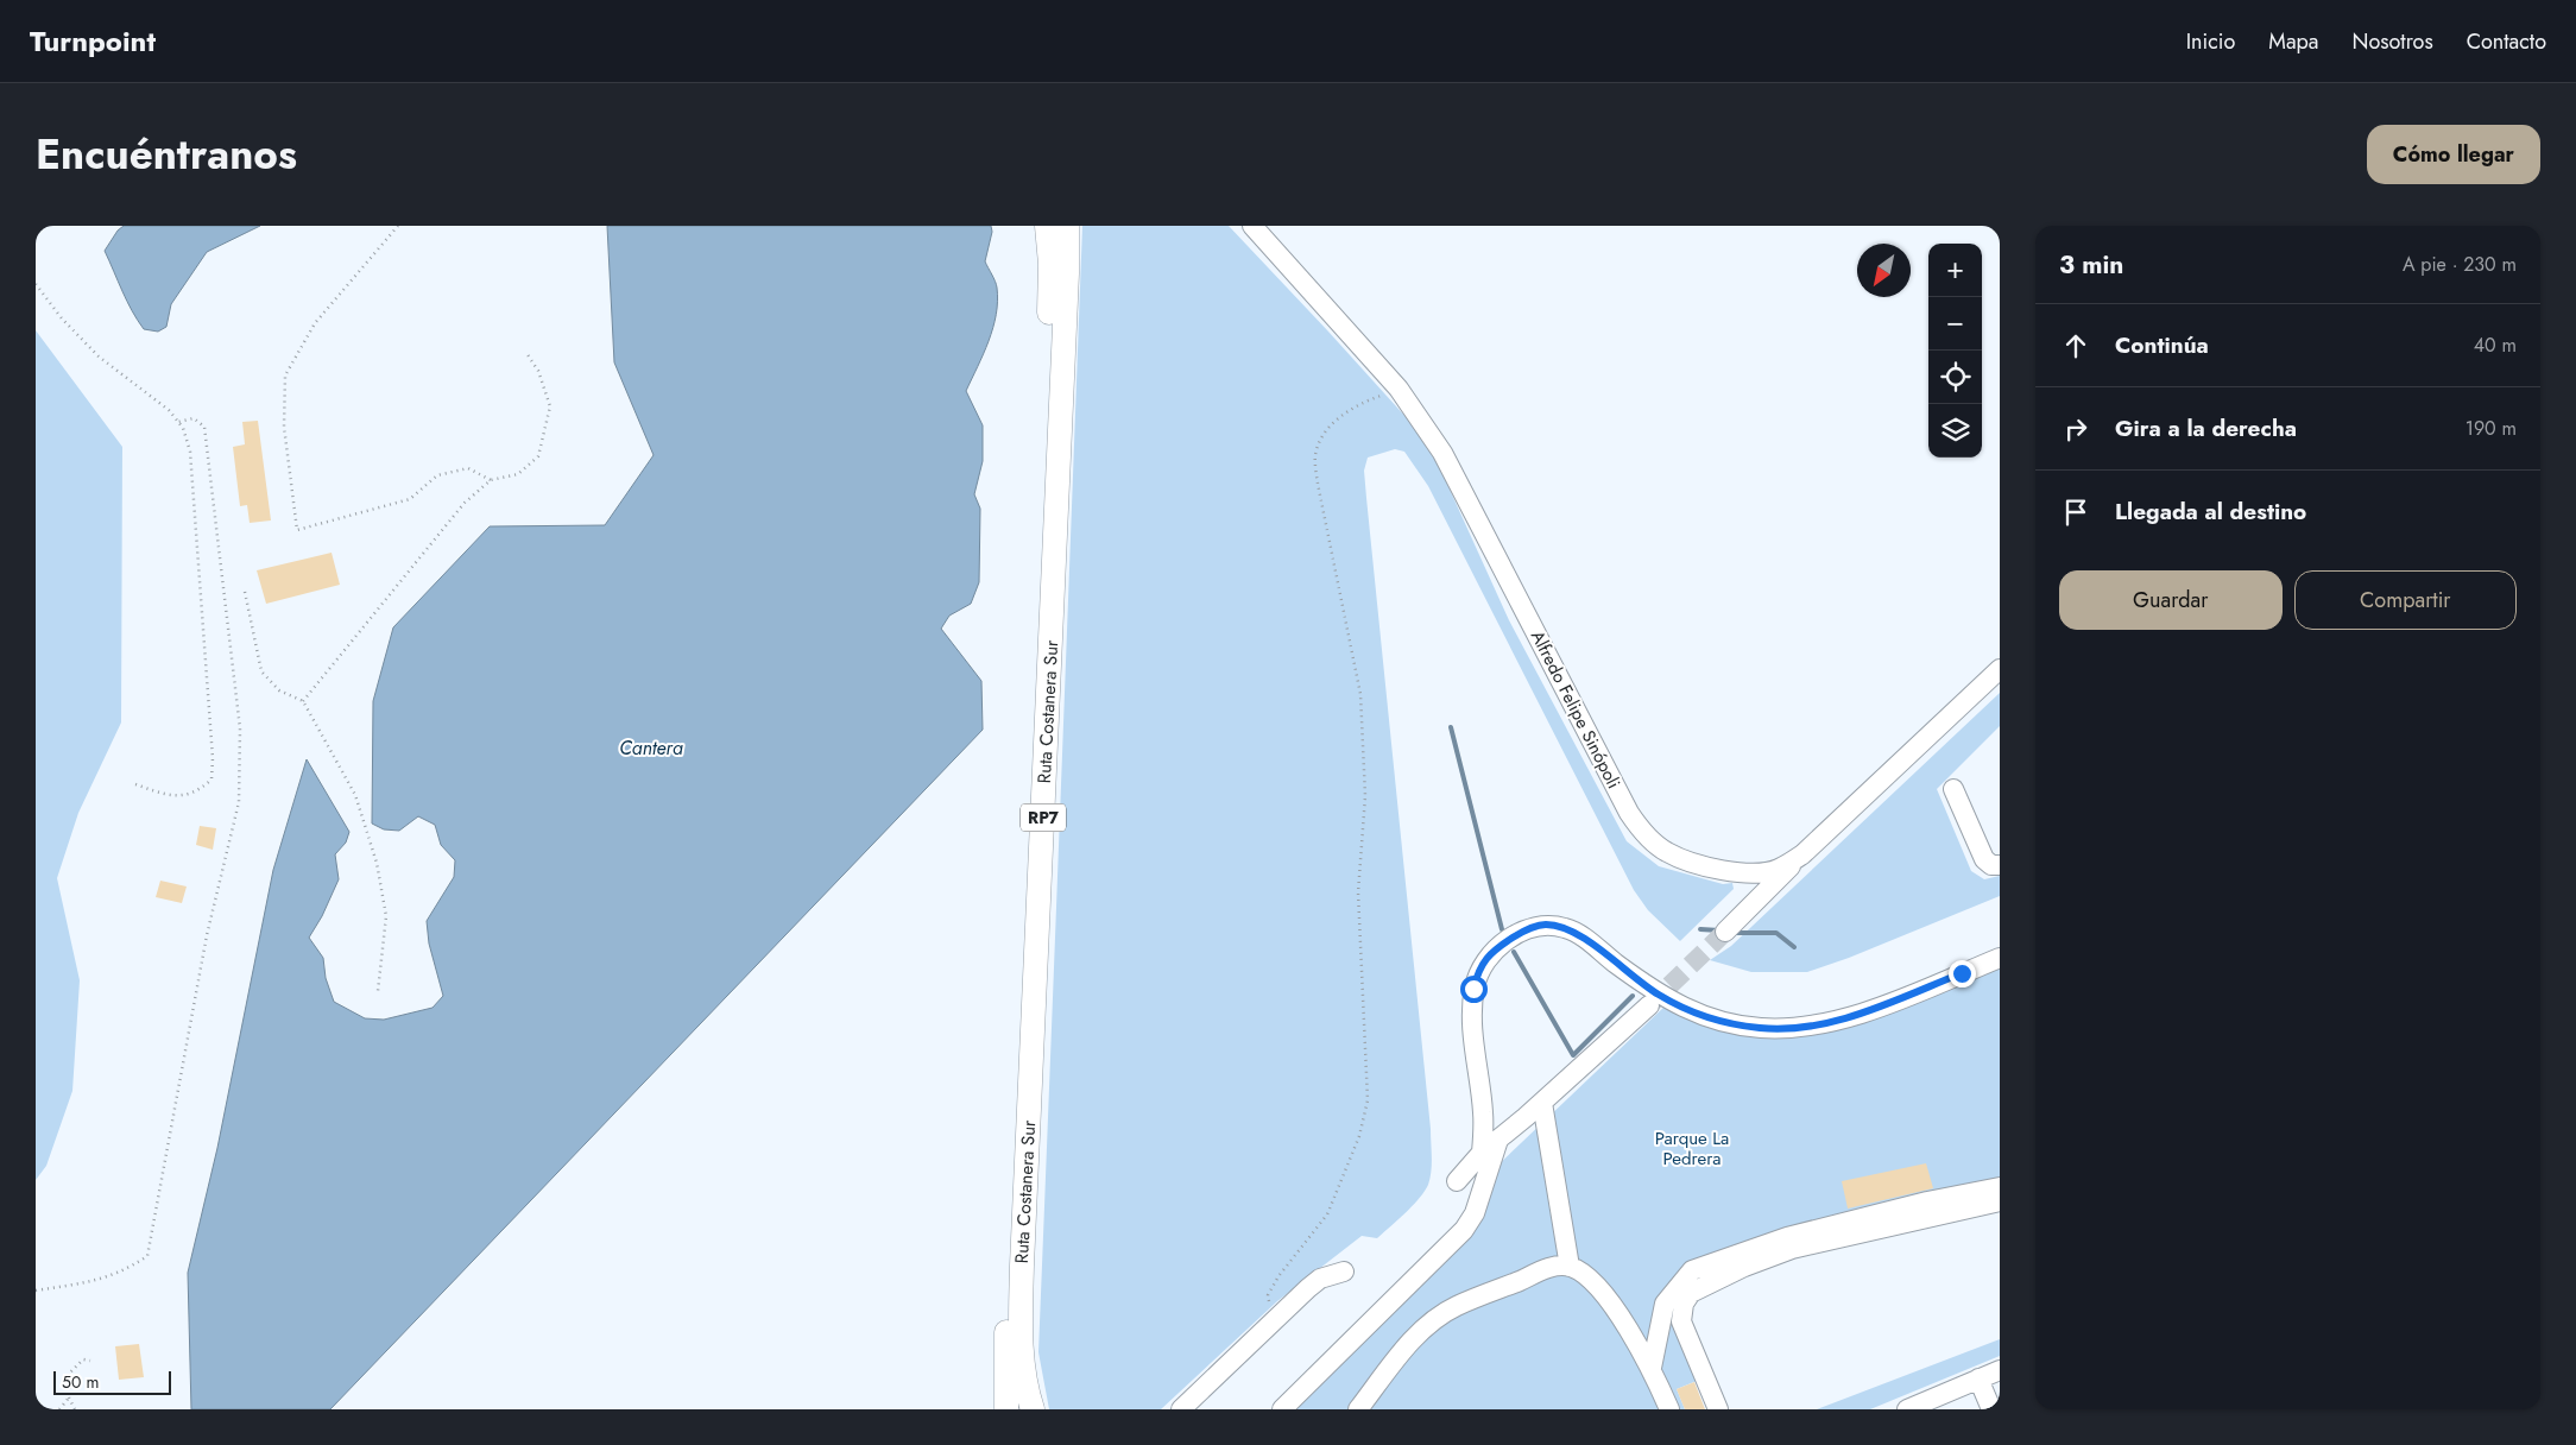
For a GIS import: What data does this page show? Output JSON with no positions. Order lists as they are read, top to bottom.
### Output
{
  "streets": {
    "main road": ["Ruta Costanera Sur", "RP7"],
    "street": ["Alfredo Felipe Sinópoli"]
  },
  "water": ["Cantera"],
  "parks": ["Parque La Pedrera"],
  "scale_bar": "50 m",
  "north": "bottom left",
  "page": {
    "header": "Turnpoint",
    "nav": [
      "Inicio",
      "Mapa",
      "Nosotros",
      "Contacto"
    ],
    "title": "Encuéntranos",
    "buttons": [
      "Cómo llegar",
      ["Guardar", "Compartir"]
    ],
    "heading": ["3 min", "A pie · 230 m"],
    "map_buttons": ["+", "−"],
    "list": [
      ["Continúa", "40 m"],
      ["Gira a la derecha", "190 m"],
      "Llegada al destino"
    ],
    "scale": "50 m"
  }
}
